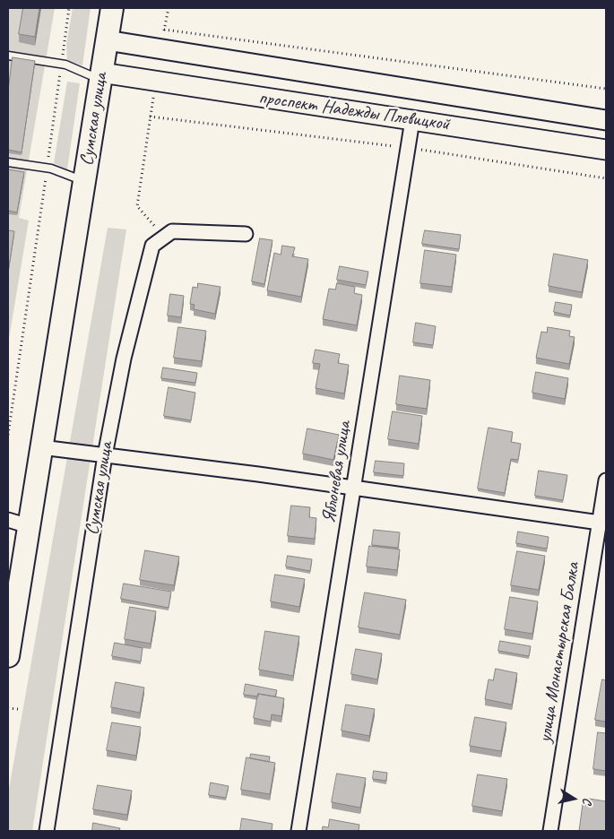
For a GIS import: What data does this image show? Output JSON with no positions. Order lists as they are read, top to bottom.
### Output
{
  "streets": {
    "main road": ["проспект Надежды Плевицкой", "Сумская улица"],
    "street": ["Яблоневая улица", "улица Монастырская Балка"]
  },
  "crossings": [
    ["проспект Надежды Плевицкой", "Сумская улица"],
    ["проспект Надежды Плевицкой", "Яблоневая улица"]
  ],
  "north": "right"
}
